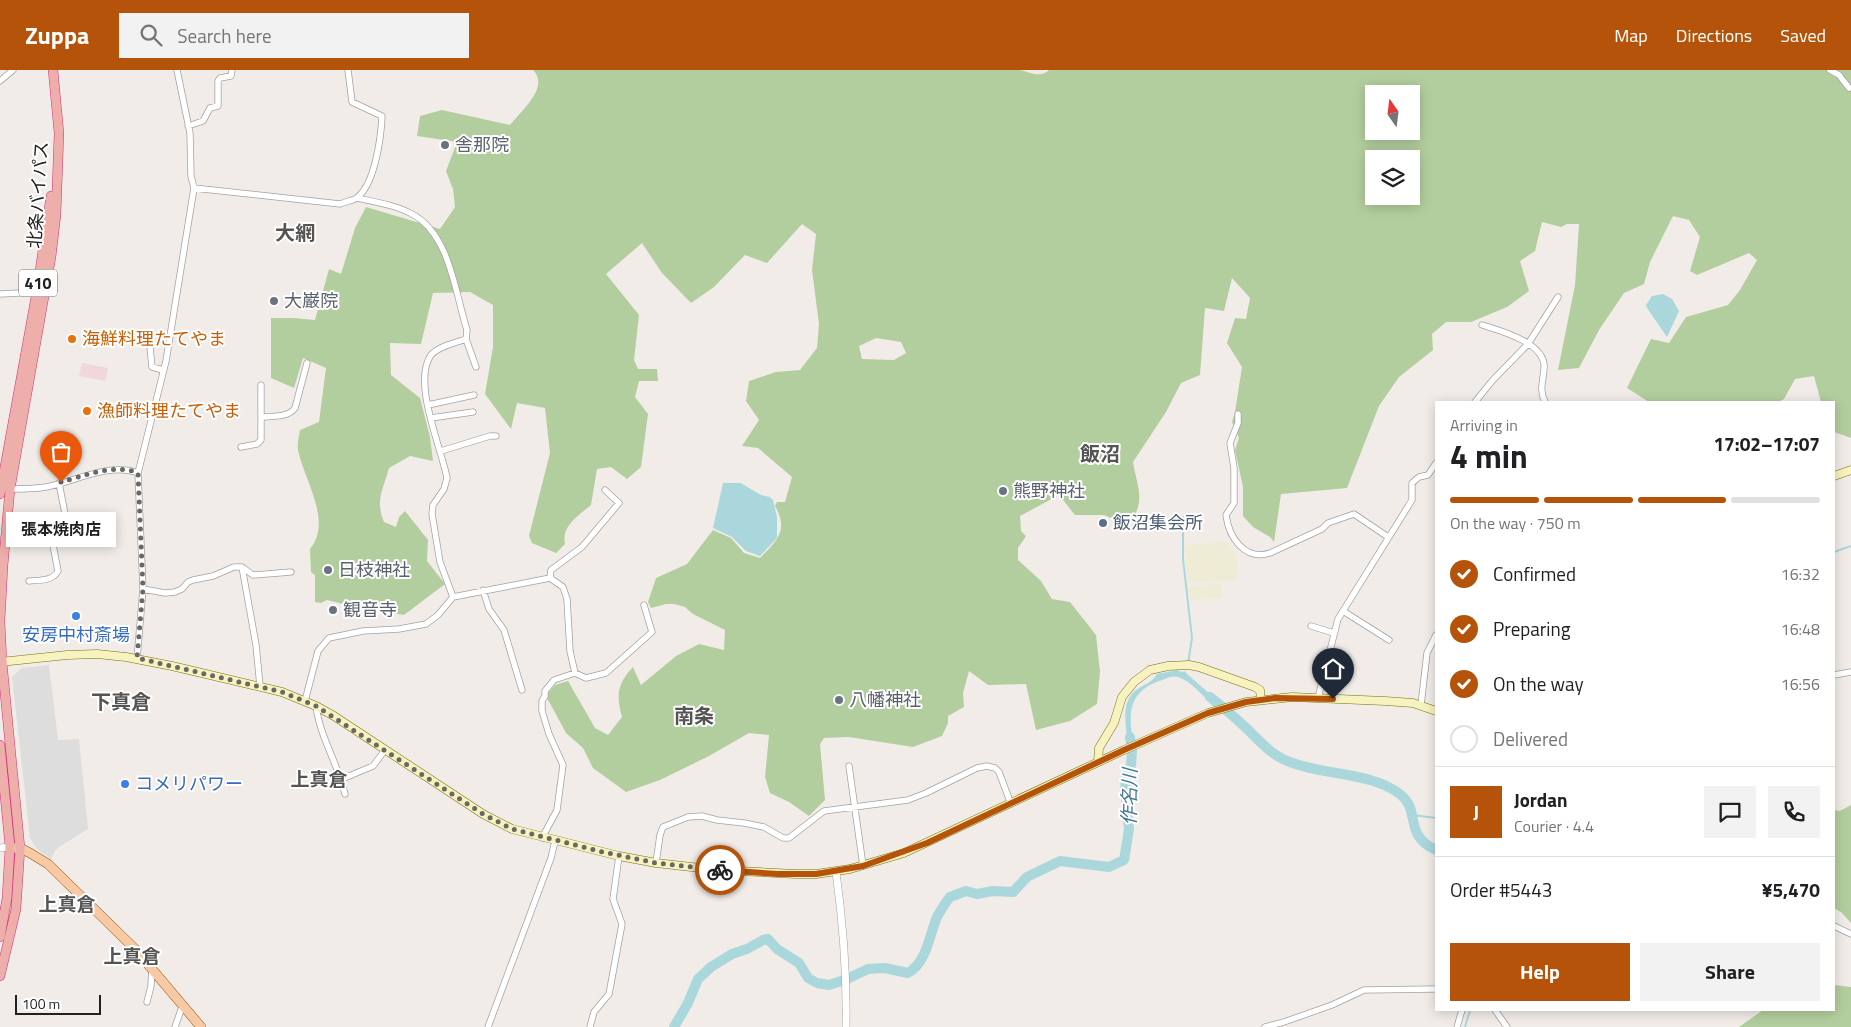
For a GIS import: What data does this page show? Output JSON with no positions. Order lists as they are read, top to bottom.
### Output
{
  "streets": {
    "highway": ["北条バイパス", "410"]
  },
  "districts": [
    "大網",
    "飯沼",
    "下真倉",
    "南条",
    "上真倉",
    "上真倉",
    "上真倉"
  ],
  "water": ["作名川"],
  "places": [
    "舎那院",
    "大巌院",
    "海鮮料理たてやま",
    "漁師料理たてやま",
    "張本焼肉店",
    "熊野神社",
    "飯沼集会所",
    "日枝神社",
    "観音寺",
    "安房中村斎場",
    "八幡神社",
    "コメリパワー"
  ],
  "scale_bar": "100 m",
  "north": "top",
  "page": {
    "header": "Zuppa",
    "search": "Search here",
    "nav": ["Map", "Directions", "Saved"],
    "heading": ["4 min", "Arriving in", "17:02–17:07"],
    "panel": [
      "Jordan",
      "Courier · 4.4",
      "Order #5443",
      "¥5,470"
    ],
    "bar": "On the way · 750 m",
    "bubble": "張本焼肉店",
    "list": [
      ["Confirmed", "16:32"],
      ["Preparing", "16:48"],
      ["On the way", "16:56"],
      "Delivered"
    ],
    "round": "J",
    "buttons": ["Help", "Share"],
    "scale": "100 m"
  }
}
